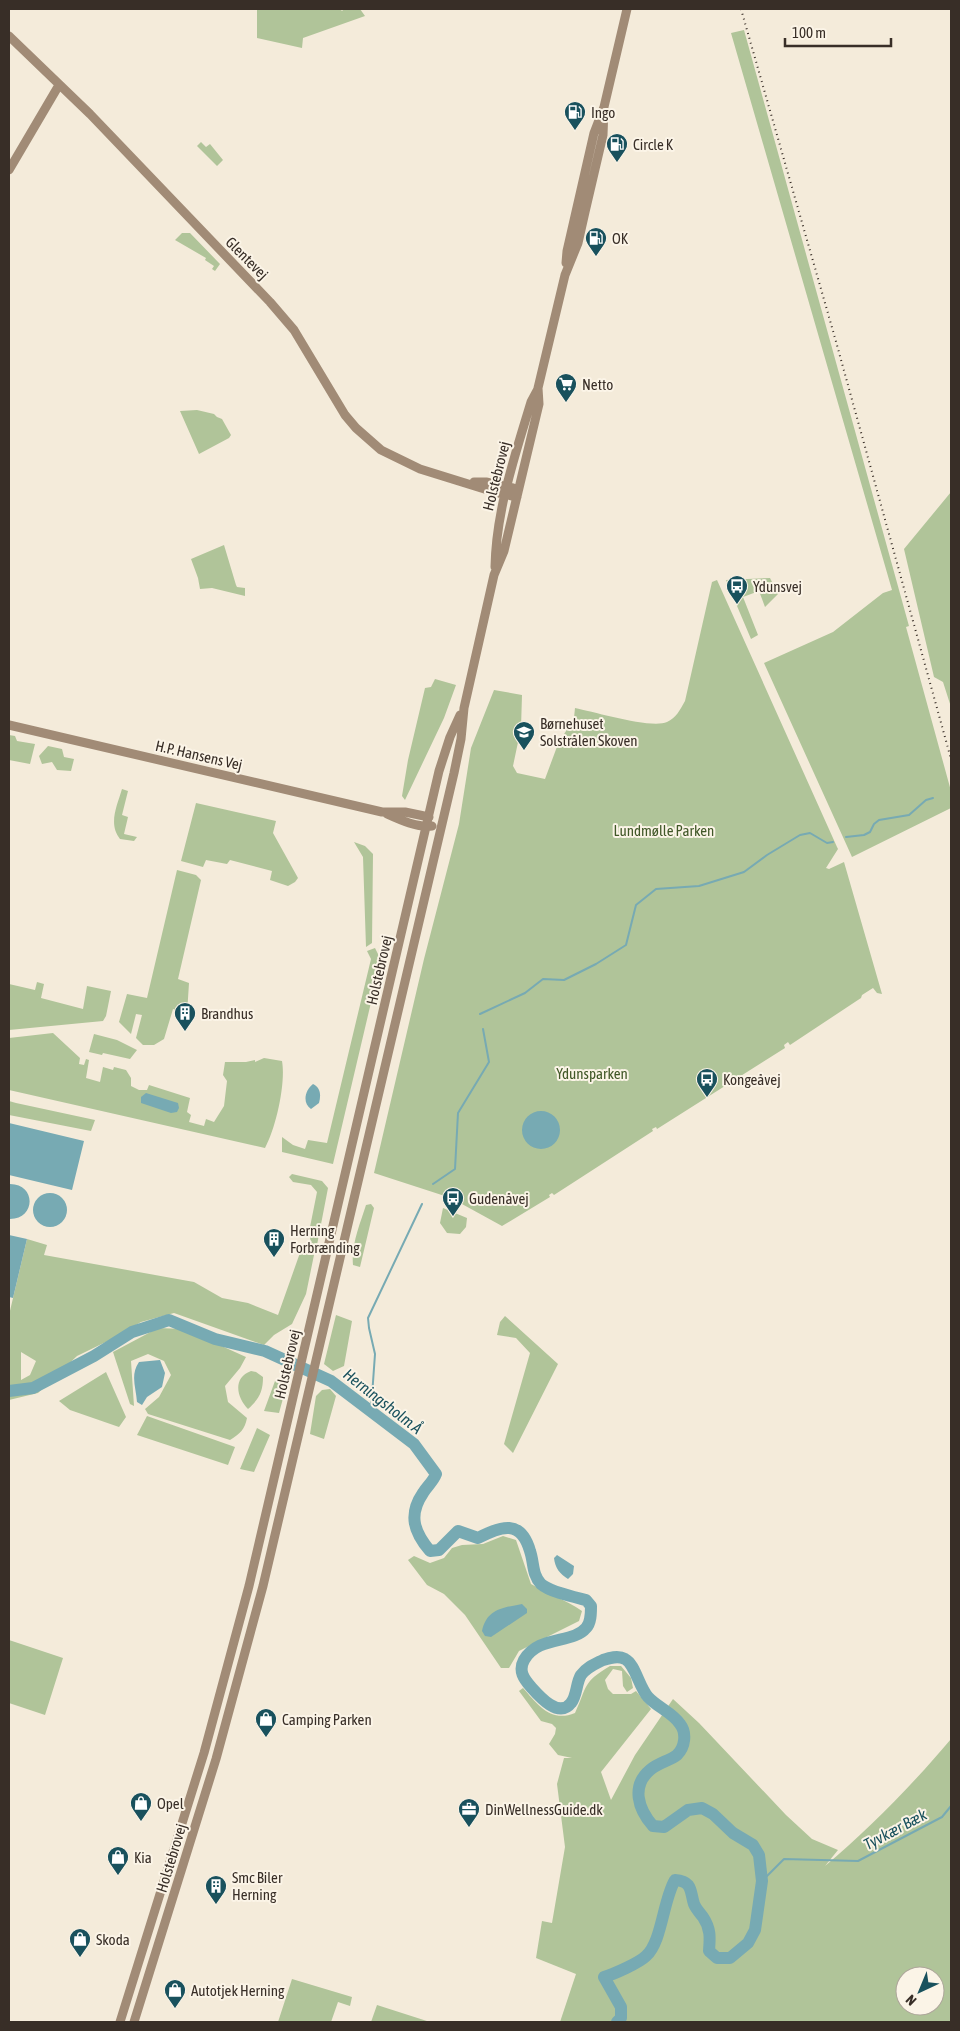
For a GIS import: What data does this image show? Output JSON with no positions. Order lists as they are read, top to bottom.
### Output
{
  "streets": {
    "main road": ["Glentevej", "Holstebrovej", "H.P. Hansens Vej"]
  },
  "crossings": [
    ["Glentevej", "Holstebrovej"],
    ["Holstebrovej", "H.P. Hansens Vej"]
  ],
  "water": ["Herningsholm Å", "Tyvkær Bæk"],
  "parks": ["Lundmølle Parken", "Ydunsparken"],
  "places": {
    "fuel station": ["Ingo", "Circle K", "OK"],
    "supermarket": ["Netto"],
    "bus stop": ["Ydunsvej", "Kongeåvej", "Gudenåvej"],
    "school or university": ["Børnehuset Solstrålen Skoven"],
    "building": ["Brandhus", "Herning Forbrænding", "Smc Biler Herning"],
    "shop": [
      "Camping Parken",
      "Opel",
      "Kia",
      "Skoda",
      "Autotjek Herning"
    ],
    "office": ["DinWellnessGuide.dk"]
  },
  "scale_bar": "100 m",
  "north": "bottom left"
}
